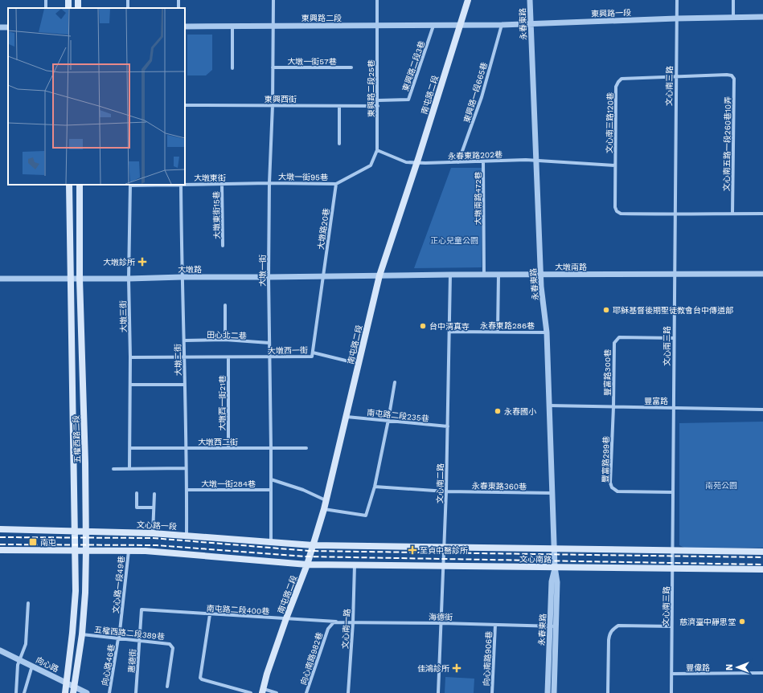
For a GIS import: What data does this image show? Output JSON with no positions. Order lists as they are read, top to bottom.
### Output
{
  "streets": {
    "main road": [
      "南屯路二段",
      "五權西路二段",
      "文心路一段",
      "文心南路"
    ],
    "street": [
      "東興路一段",
      "東興路二段",
      "永春東路",
      "大墩一街57巷",
      "東興路二段3巷",
      "文心南三路",
      "東興路二段25巷",
      "東興路一段665巷",
      "東興西街",
      "文心南三路120巷",
      "文心南五路一段260巷10弄",
      "永春東路202巷",
      "大墩一街95巷",
      "大墩東街",
      "大墩南路472巷",
      "大墩東街15巷",
      "大墩路20巷",
      "大墩南路",
      "大墩路",
      "大墩一街",
      "大墩三街",
      "永春東路286巷",
      "田心北二巷",
      "大墩西一街",
      "大墩二街",
      "豐富路300巷",
      "豐富路",
      "大墩西一街21巷",
      "南屯路二段235巷",
      "大墩西二街",
      "豐富路299巷",
      "大墩一街284巷",
      "文心南二路",
      "永春東路360巷",
      "文心路一段49巷",
      "南屯路二段400巷",
      "海德街",
      "文心南一路",
      "五權西路二段389巷",
      "向心南路982巷",
      "向心南路906巷",
      "惠德街",
      "向心路",
      "向心路46巷",
      "豐偉路"
    ]
  },
  "crossings": [
    ["東興路一段", "東興路二段"],
    ["東興路一段", "永春東路"],
    ["東興路一段", "文心南三路"],
    ["東興路一段", "東興路一段665巷"],
    ["東興路一段", "南屯路二段"],
    ["東興路二段", "東興路二段3巷"],
    ["東興路二段", "東興路二段25巷"],
    ["東興路二段", "南屯路二段"],
    ["東興路二段", "大墩一街"],
    ["永春東路", "永春東路202巷"],
    ["永春東路", "大墩南路"],
    ["永春東路", "永春東路286巷"],
    ["永春東路", "豐富路"],
    ["永春東路", "永春東路360巷"],
    ["永春東路", "文心南路"],
    ["永春東路", "海德街"],
    ["大墩一街57巷", "大墩一街"],
    ["東興路二段3巷", "東興路二段25巷"],
    ["文心南三路", "文心南三路120巷"],
    ["文心南三路", "大墩南路"],
    ["文心南三路", "豐富路300巷"],
    ["文心南三路", "豐富路"],
    ["文心南三路", "豐富路299巷"],
    ["文心南三路", "文心南路"],
    ["文心南三路", "豐偉路"],
    ["東興路二段25巷", "東興西街"],
    ["東興路二段25巷", "永春東路202巷"],
    ["東興路一段665巷", "永春東路202巷"],
    ["南屯路二段", "永春東路202巷"],
    ["南屯路二段", "大墩南路"],
    ["南屯路二段", "大墩路"],
    ["南屯路二段", "南屯路二段235巷"],
    ["南屯路二段", "文心路一段"],
    ["南屯路二段", "文心南路"],
    ["南屯路二段", "南屯路二段400巷"],
    ["東興西街", "大墩一街"],
    ["文心南三路120巷", "文心南五路一段260巷10弄"],
    ["文心南三路120巷", "永春東路202巷"],
    ["永春東路202巷", "大墩南路472巷"],
    ["大墩一街95巷", "大墩東街"],
    ["大墩一街95巷", "大墩路20巷"],
    ["大墩一街95巷", "大墩一街"],
    ["大墩東街", "大墩東街15巷"],
    ["大墩東街", "大墩一街"],
    ["大墩南路472巷", "大墩南路"],
    ["大墩路20巷", "大墩路"],
    ["大墩路20巷", "大墩西一街"],
    ["大墩南路", "大墩路"],
    ["大墩南路", "文心南二路"],
    ["大墩路", "大墩一街"],
    ["大墩路", "大墩三街"],
    ["大墩路", "大墩西一街"],
    ["大墩路", "大墩二街"],
    ["大墩路", "五權西路二段"],
    ["大墩一街", "田心北二巷"],
    ["大墩一街", "大墩西一街"],
    ["大墩一街", "大墩西二街"],
    ["大墩一街", "大墩一街284巷"],
    ["大墩一街", "文心路一段"],
    ["大墩三街", "大墩西一街"],
    ["大墩三街", "大墩西二街"],
    ["永春東路286巷", "文心南二路"],
    ["田心北二巷", "大墩二街"],
    ["大墩西一街", "大墩二街"],
    ["大墩西一街", "大墩西一街21巷"],
    ["大墩二街", "大墩西二街"],
    ["大墩二街", "大墩一街284巷"],
    ["大墩二街", "文心路一段"],
    ["豐富路300巷", "豐富路"],
    ["豐富路300巷", "豐富路299巷"],
    ["豐富路", "豐富路299巷"],
    ["大墩西一街21巷", "大墩西二街"],
    ["南屯路二段235巷", "文心南二路"],
    ["五權西路二段", "文心路一段"],
    ["五權西路二段", "五權西路二段389巷"],
    ["五權西路二段", "向心路"],
    ["文心南二路", "永春東路360巷"],
    ["文心南二路", "文心南路"],
    ["文心南二路", "海德街"],
    ["文心路一段", "文心南路"],
    ["文心南路", "文心南一路"],
    ["文心路一段49巷", "五權西路二段389巷"],
    ["文心路一段49巷", "向心路46巷"],
    ["南屯路二段400巷", "海德街"],
    ["南屯路二段400巷", "文心南一路"],
    ["南屯路二段400巷", "惠德街"],
    ["海德街", "文心南一路"],
    ["海德街", "向心南路982巷"],
    ["海德街", "向心南路906巷"],
    ["五權西路二段389巷", "惠德街"],
    ["五權西路二段389巷", "向心路46巷"]
  ],
  "parks": ["正心兒童公園", "南苑公園"],
  "places": {
    "health": ["大墩診所", "至貞中醫診所", "佳鴻診所"],
    "other": [
      "耶穌基督後期聖徒教會台中傳道部",
      "台中清真寺",
      "永春國小",
      "慈濟臺中靜思堂"
    ],
    "transit": ["南屯"]
  },
  "north": "left"
}
